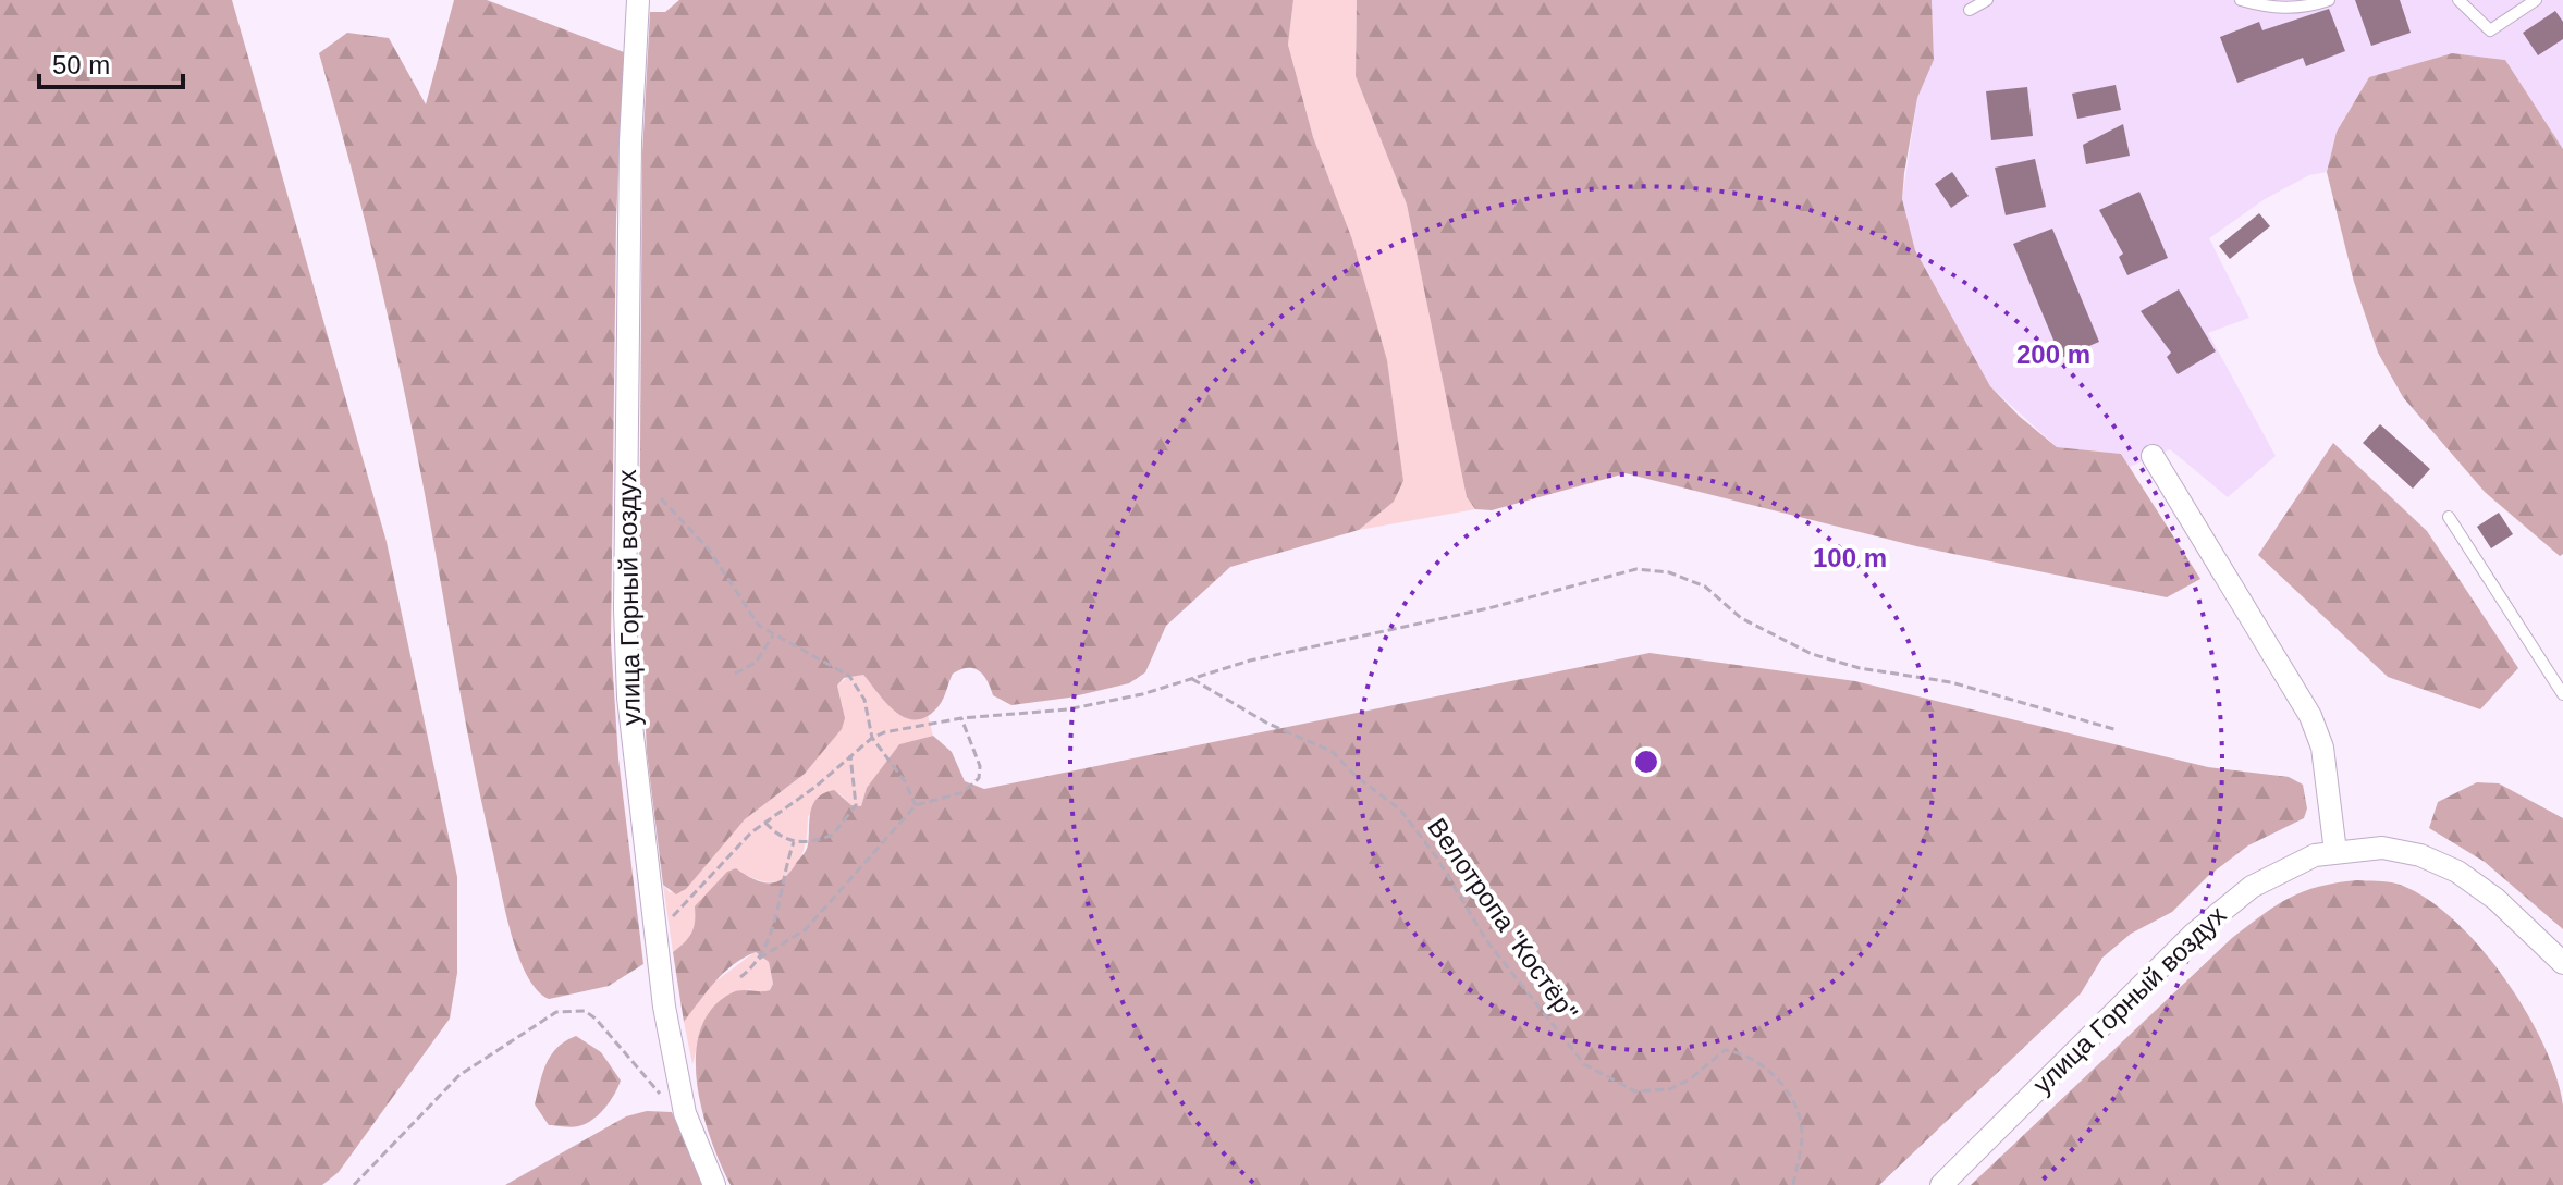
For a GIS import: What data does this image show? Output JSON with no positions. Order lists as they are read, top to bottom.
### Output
{
  "streets": {
    "street": ["улица Горный воздух"],
    "path": ["Велотропа \"Костёр\""]
  },
  "scale_bar": "50 m",
  "rings": ["200 m", "100 m"]
}
